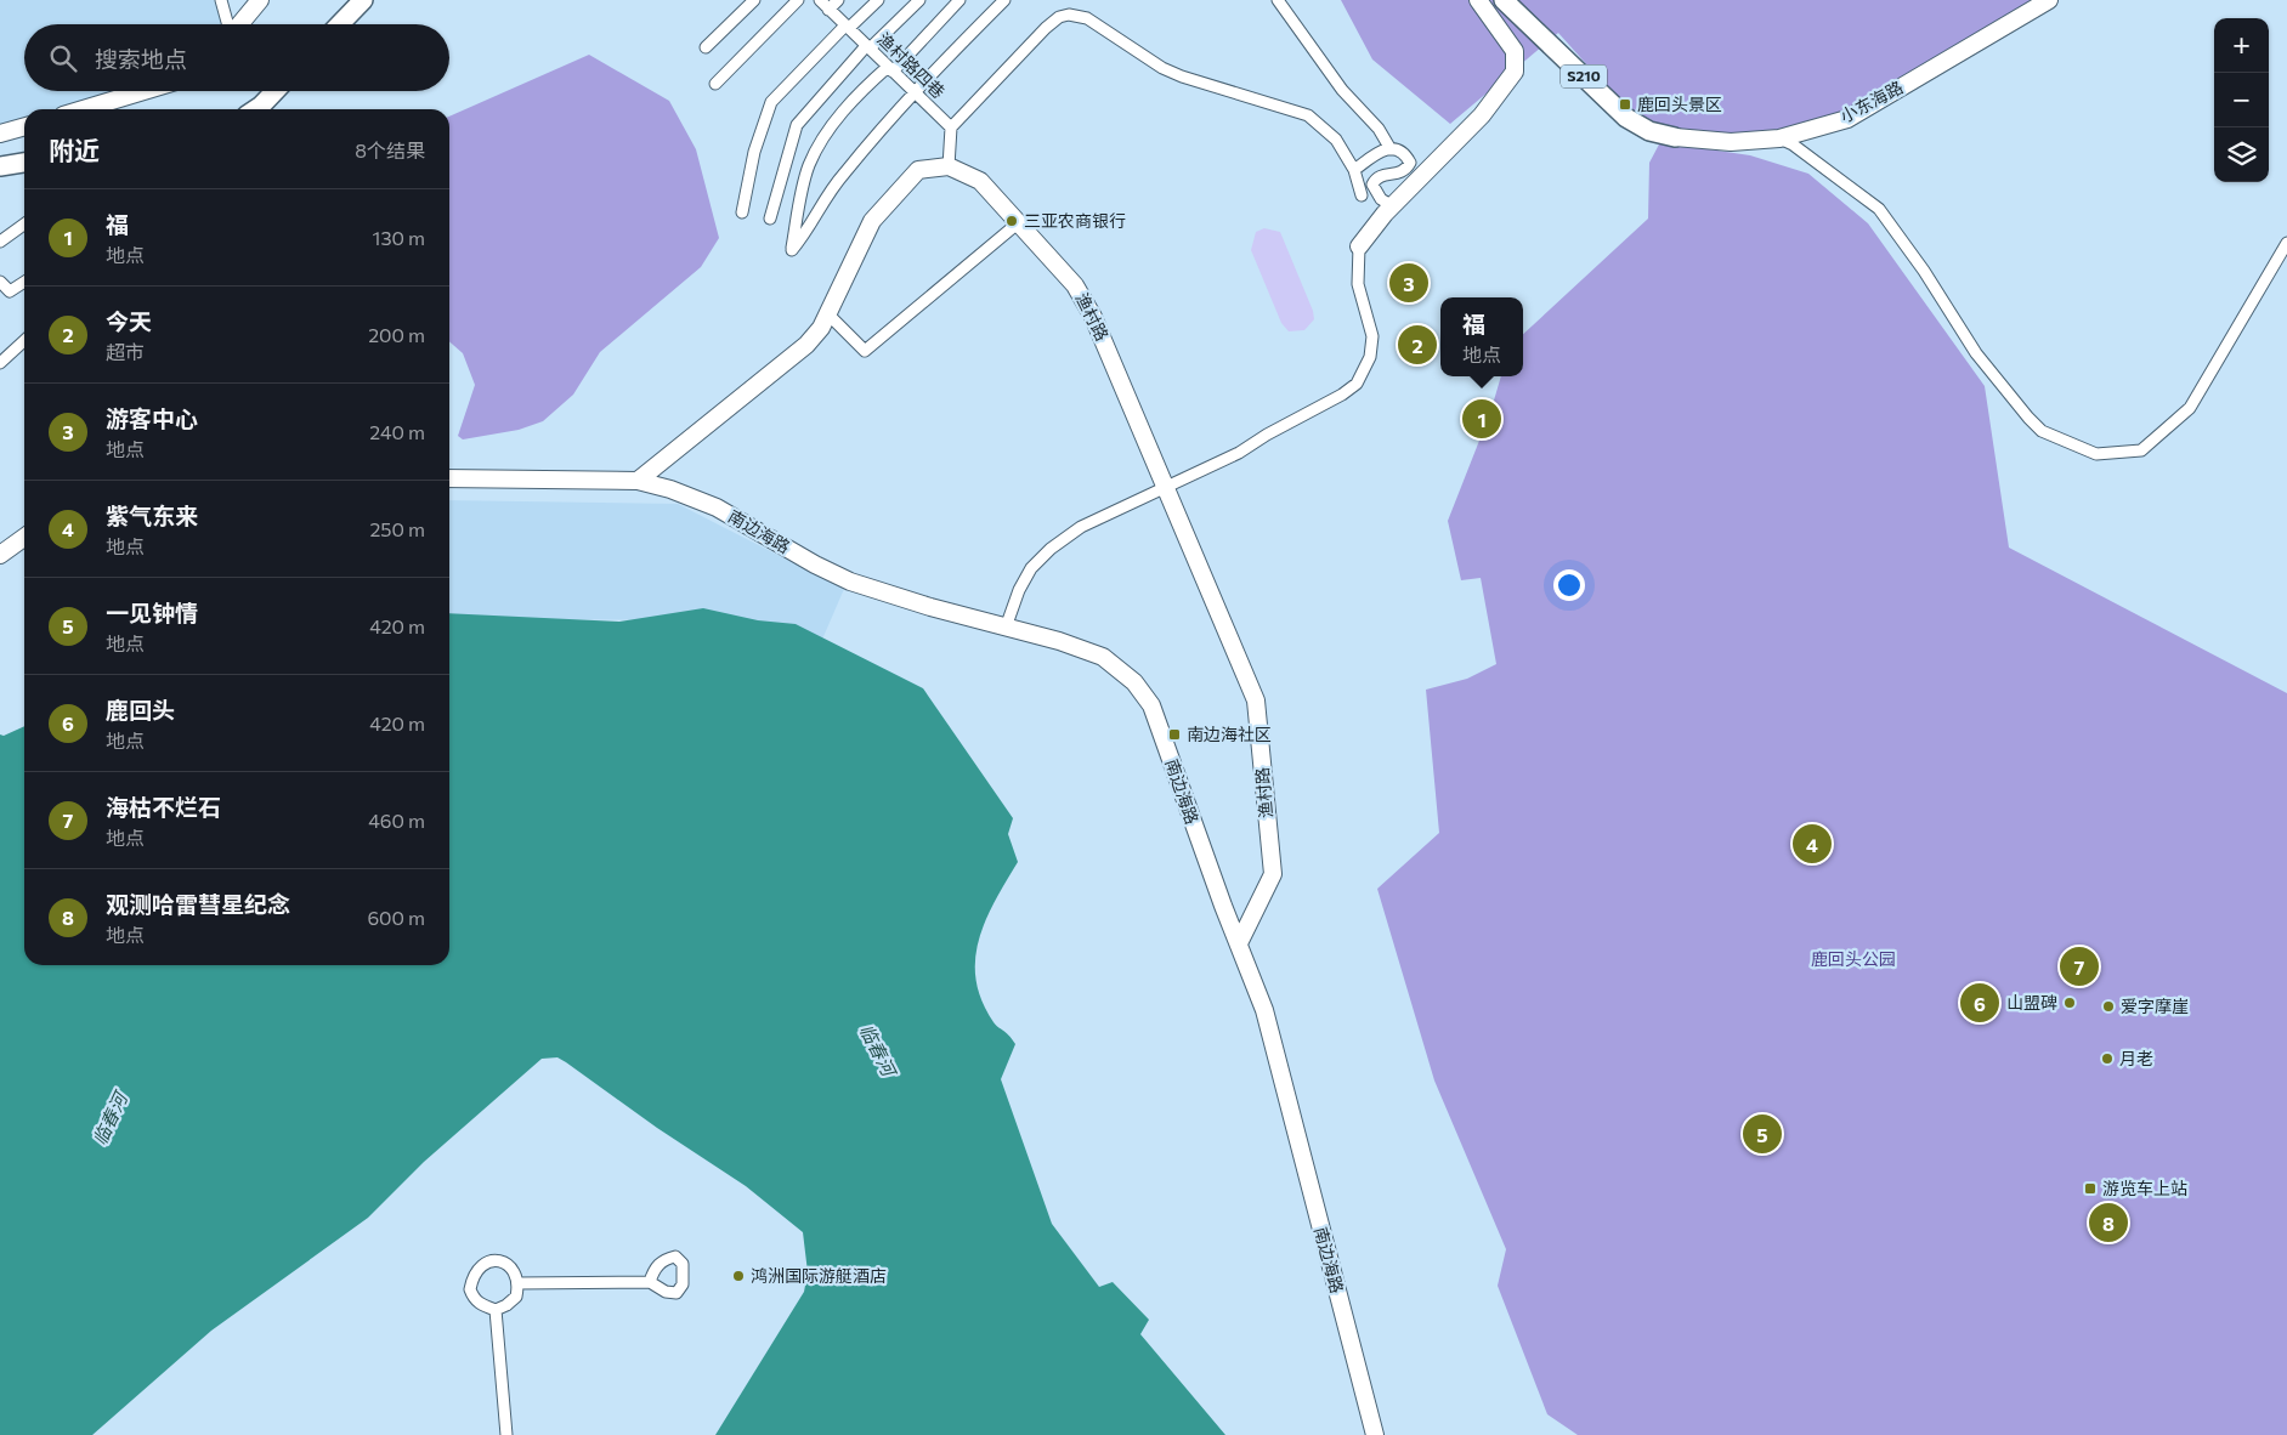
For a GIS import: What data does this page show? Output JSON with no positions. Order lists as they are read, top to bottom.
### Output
{
  "streets": {
    "main road": [
      "S210",
      "小东海路",
      "渔村路",
      "南边海路"
    ],
    "street": ["渔村路四巷"]
  },
  "crossings": [
    ["S210", "小东海路"],
    ["渔村路", "南边海路"]
  ],
  "water": ["临春河"],
  "parks": ["鹿回头公园"],
  "places": {
    "transit": ["鹿回头景区", "南边海社区", "游览车上站"],
    "other": [
      "三亚农商银行",
      "山盟碑",
      "爱字摩崖",
      "月老",
      "鸿洲国际游艇酒店"
    ]
  },
  "page": {
    "map_buttons": ["+", "−"],
    "search": "搜索地点",
    "heading": ["附近", "8个结果"],
    "list": [
      {
        "mark": "1",
        "name": "福",
        "note": "地点",
        "value": "130 m"
      },
      {
        "mark": "2",
        "name": "今天",
        "note": "超市",
        "value": "200 m"
      },
      {
        "mark": "3",
        "name": "游客中心",
        "note": "地点",
        "value": "240 m"
      },
      {
        "mark": "4",
        "name": "紫气东来",
        "note": "地点",
        "value": "250 m"
      },
      {
        "mark": "5",
        "name": "一见钟情",
        "note": "地点",
        "value": "420 m"
      },
      {
        "mark": "6",
        "name": "鹿回头",
        "note": "地点",
        "value": "420 m"
      },
      {
        "mark": "7",
        "name": "海枯不烂石",
        "note": "地点",
        "value": "460 m"
      },
      {
        "mark": "8",
        "name": "观测哈雷彗星纪念",
        "note": "地点",
        "value": "600 m"
      }
    ],
    "pins": [
      "3",
      "2",
      "1",
      "4",
      "7",
      "6",
      "5",
      "8"
    ],
    "popup": ["福", "地点"]
  }
}
